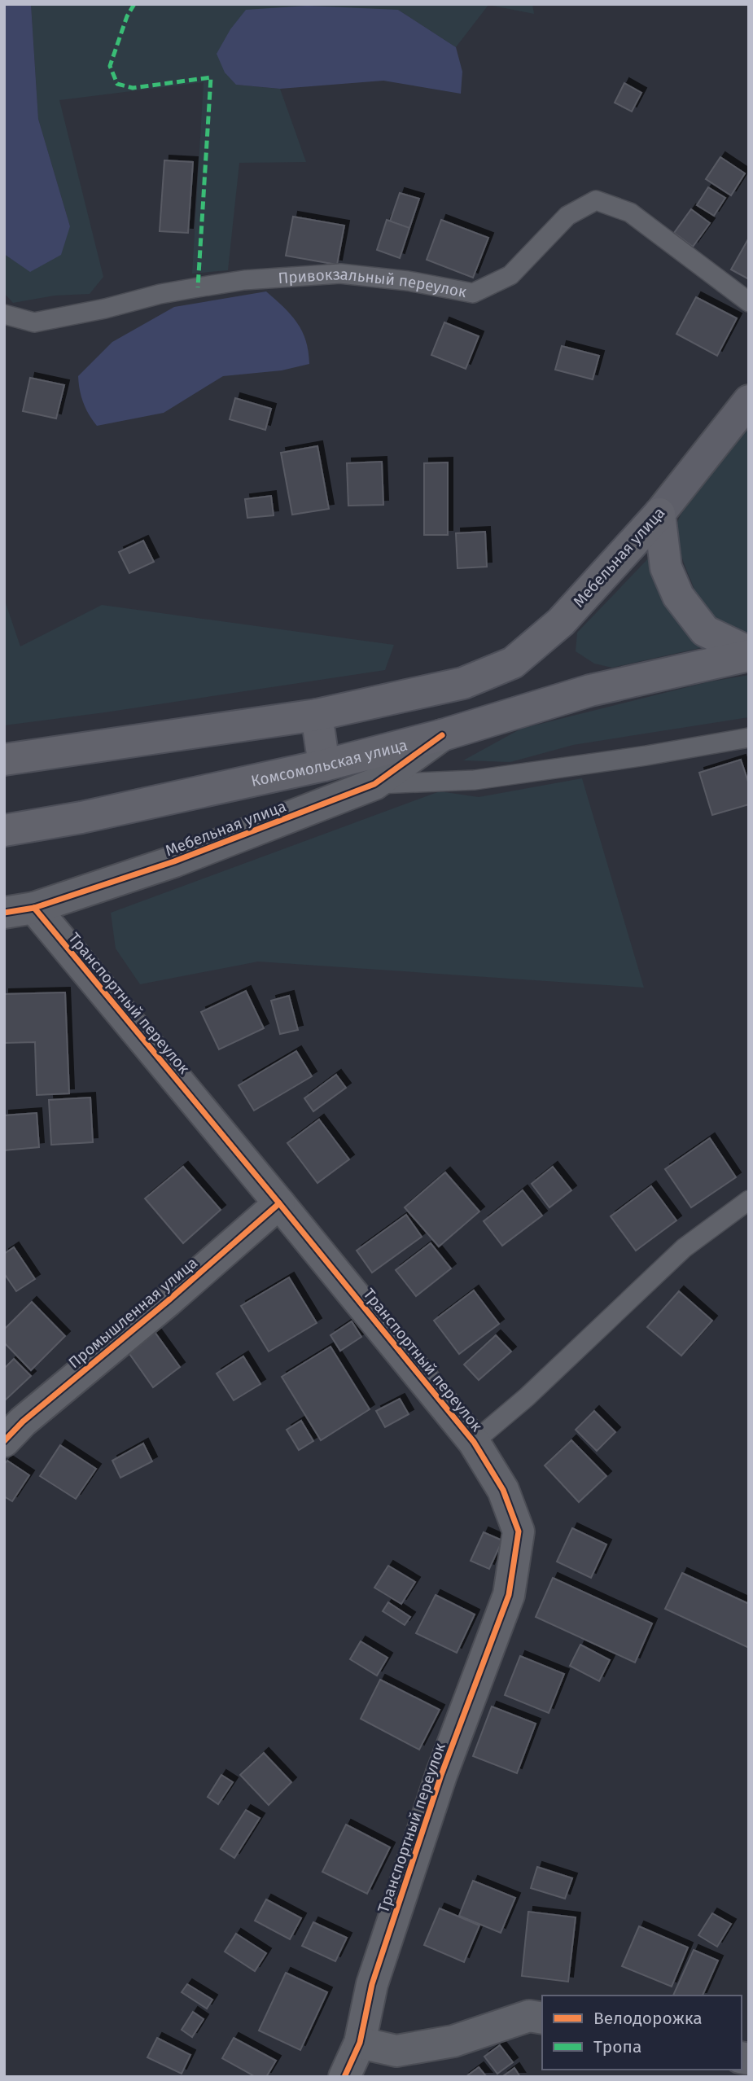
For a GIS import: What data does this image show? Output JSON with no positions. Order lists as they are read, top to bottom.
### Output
{
  "streets": {
    "main road": ["Мебельная улица", "Комсомольская улица"],
    "street": ["Транспортный переулок", "Промышленная улица"],
    "lane": ["Привокзальный переулок"]
  },
  "crossings": [
    ["Мебельная улица", "Комсомольская улица"],
    ["Мебельная улица", "Транспортный переулок"],
    ["Транспортный переулок", "Промышленная улица"]
  ],
  "legend": ["Велодорожка", "Тропа"]
}
